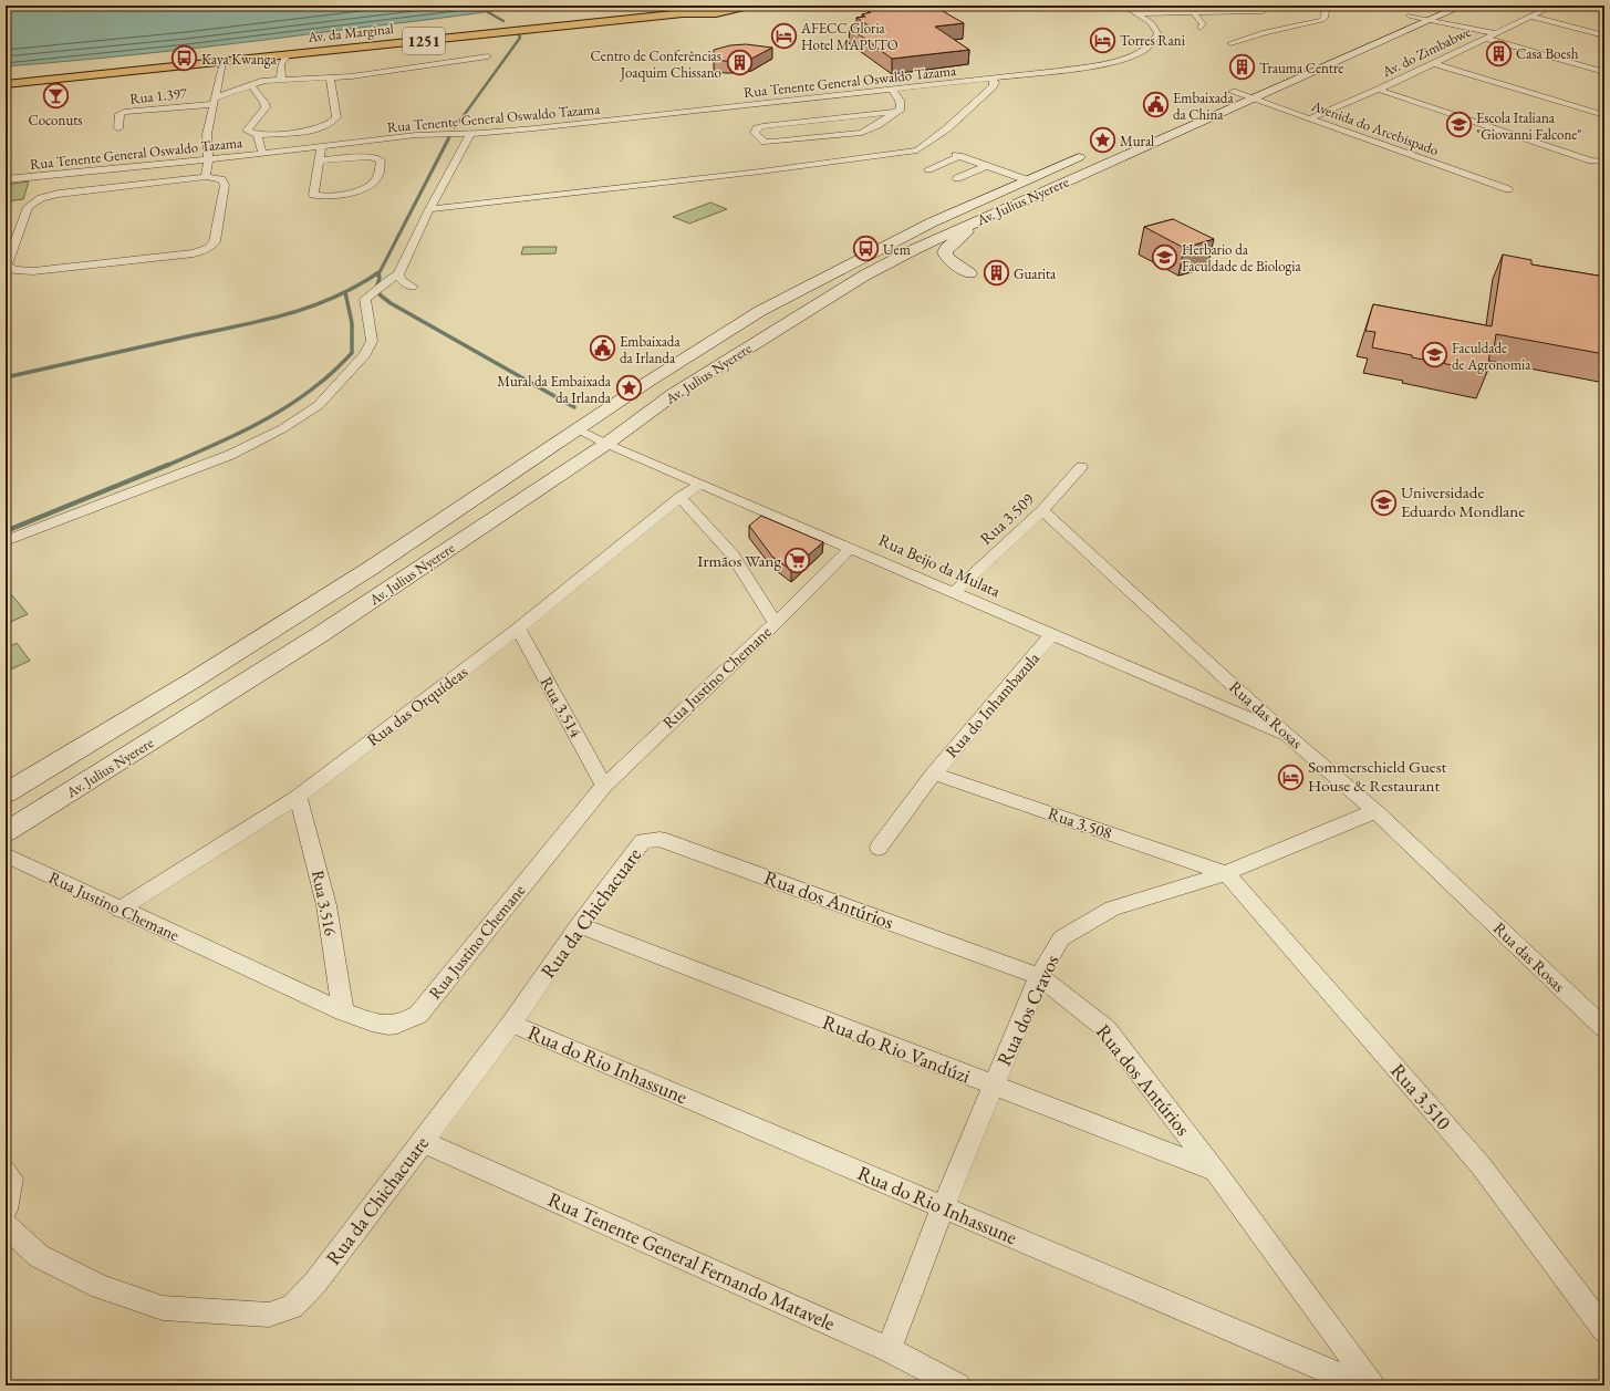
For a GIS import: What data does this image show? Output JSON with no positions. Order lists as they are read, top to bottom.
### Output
{
  "streets": {
    "main road": ["Av. da Marginal", "1251", "Av. Julius Nyerere"],
    "street": [
      "Av. do Zimbabwe",
      "Rua Tenente General Oswaldo Tazama",
      "Rua 1.397",
      "Avenida do Arcebispado",
      "Rua 3.509",
      "Rua Beijo da Mulata",
      "Rua Justino Chemane",
      "Rua do Inhambazula",
      "Rua das Orquídeas",
      "Rua 3.514",
      "Rua das Rosas",
      "Rua 3.508",
      "Rua dos Antúrios",
      "Rua 3.516",
      "Rua da Chichacuare",
      "Rua dos Cravos",
      "Rua do Rio Vandúzi",
      "Rua do Rio Inhassune",
      "Rua 3.510",
      "Rua Tenente General Fernando Matavele"
    ]
  },
  "crossings": [
    ["Av. do Zimbabwe", "Avenida do Arcebispado"],
    ["Avenida do Arcebispado", "Av. Julius Nyerere"],
    ["Av. Julius Nyerere", "Rua Beijo da Mulata"],
    ["Rua 3.509", "Rua Beijo da Mulata"],
    ["Rua 3.509", "Rua das Rosas"],
    ["Rua Beijo da Mulata", "Rua Justino Chemane"],
    ["Rua Beijo da Mulata", "Rua do Inhambazula"],
    ["Rua Beijo da Mulata", "Rua das Orquídeas"],
    ["Rua Beijo da Mulata", "Rua das Rosas"],
    ["Rua Justino Chemane", "Rua das Orquídeas"],
    ["Rua Justino Chemane", "Rua 3.514"],
    ["Rua Justino Chemane", "Rua 3.516"],
    ["Rua do Inhambazula", "Rua 3.508"],
    ["Rua das Orquídeas", "Rua 3.514"],
    ["Rua das Orquídeas", "Rua 3.516"],
    ["Rua das Rosas", "Rua dos Cravos"],
    ["Rua 3.508", "Rua dos Cravos"],
    ["Rua 3.508", "Rua 3.510"],
    ["Rua dos Antúrios", "Rua da Chichacuare"],
    ["Rua dos Antúrios", "Rua dos Cravos"],
    ["Rua dos Antúrios", "Rua do Rio Vandúzi"],
    ["Rua da Chichacuare", "Rua do Rio Vandúzi"],
    ["Rua da Chichacuare", "Rua do Rio Inhassune"],
    ["Rua da Chichacuare", "Rua Tenente General Fernando Matavele"],
    ["Rua dos Cravos", "Rua do Rio Vandúzi"],
    ["Rua dos Cravos", "Rua do Rio Inhassune"],
    ["Rua dos Cravos", "Rua 3.510"],
    ["Rua dos Cravos", "Rua Tenente General Fernando Matavele"]
  ],
  "places": {
    "hotel": ["AFECC Gloria Hotel MAPUTO", "Torres Rani", "Sommerschield Guest House & Restaurant"],
    "building": [
      "Casa Boesh",
      "Centro de Conferências Joaquim Chissano",
      "Trauma Centre",
      "Guarita"
    ],
    "bus stop": ["Kaya Kwanga", "Uem"],
    "bar": ["Coconuts"],
    "public building": ["Embaixada da China", "Embaixada da Irlanda"],
    "school or university": [
      "Escola Italiana \"Giovanni Falcone\"",
      "Herbario da Faculdade de Biologia",
      "Faculdade de Agronomia",
      "Universidade Eduardo Mondlane"
    ],
    "place": ["Mural", "Mural da Embaixada da Irlanda"],
    "supermarket": ["Irmãos Wang"]
  }
}
